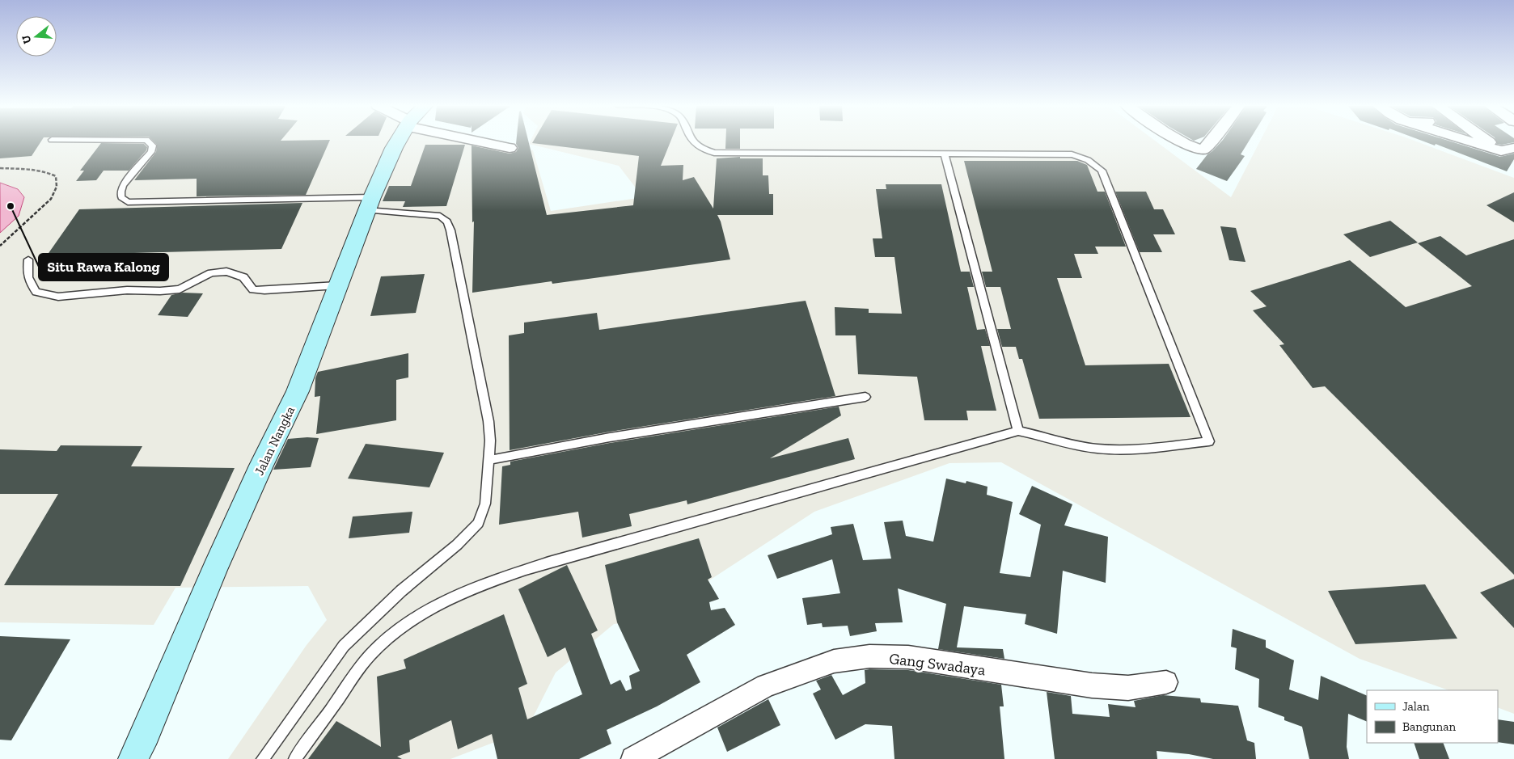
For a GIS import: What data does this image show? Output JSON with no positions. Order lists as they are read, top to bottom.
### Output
{
  "streets": {
    "street": ["Jalan Nangka", "Gang Swadaya"]
  },
  "places": ["Situ Rawa Kalong"],
  "legend": ["Jalan", "Bangunan"],
  "north": "left"
}
